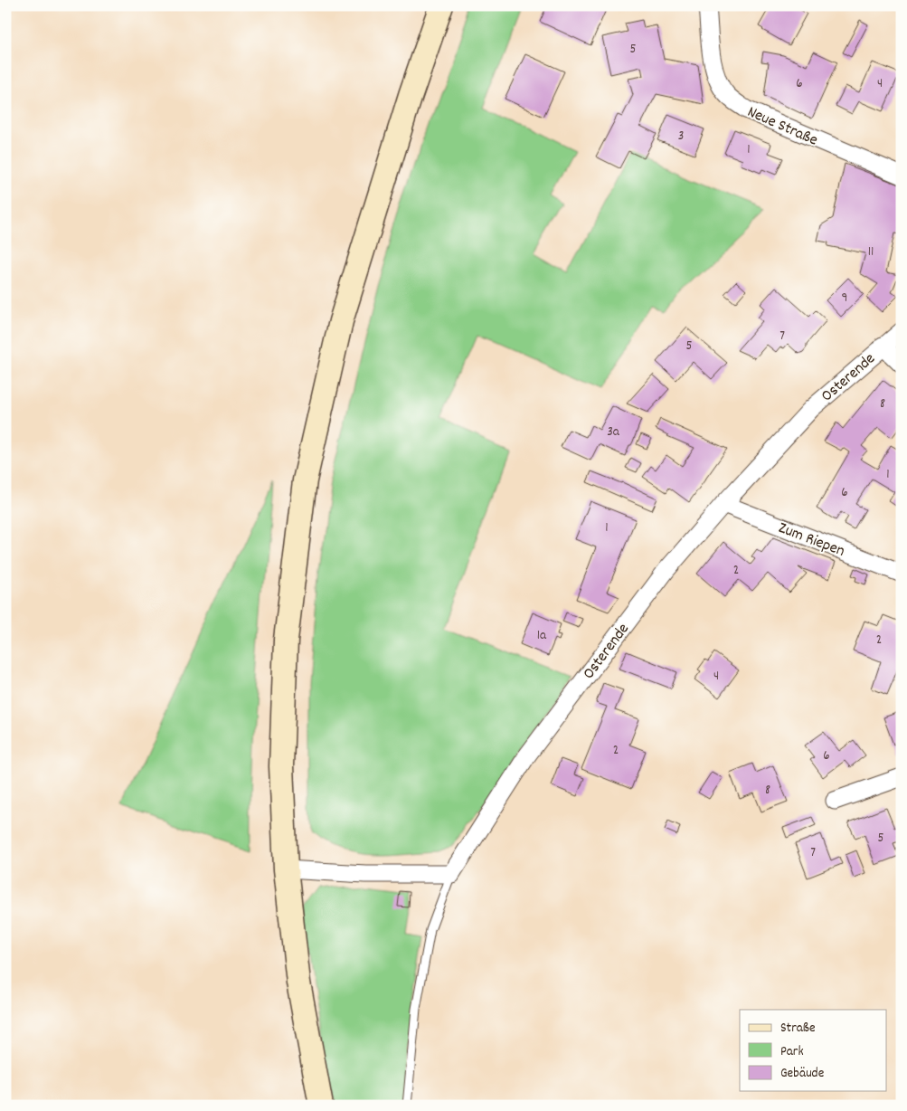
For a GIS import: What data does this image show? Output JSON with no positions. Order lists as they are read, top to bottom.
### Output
{
  "streets": {
    "street": ["Neue Straße", "Osterende", "Zum Riepen"]
  },
  "crossings": [
    ["Osterende", "Zum Riepen"]
  ],
  "house_numbers": [
    "5",
    "6",
    "4",
    "3",
    "1",
    "11",
    "9",
    "7",
    "5",
    "8",
    "3a",
    "1",
    "6",
    "1",
    "2",
    "1a",
    "2",
    "4",
    "2",
    "6",
    "8",
    "5",
    "7"
  ],
  "legend": ["Straße", "Park", "Gebäude"]
}
